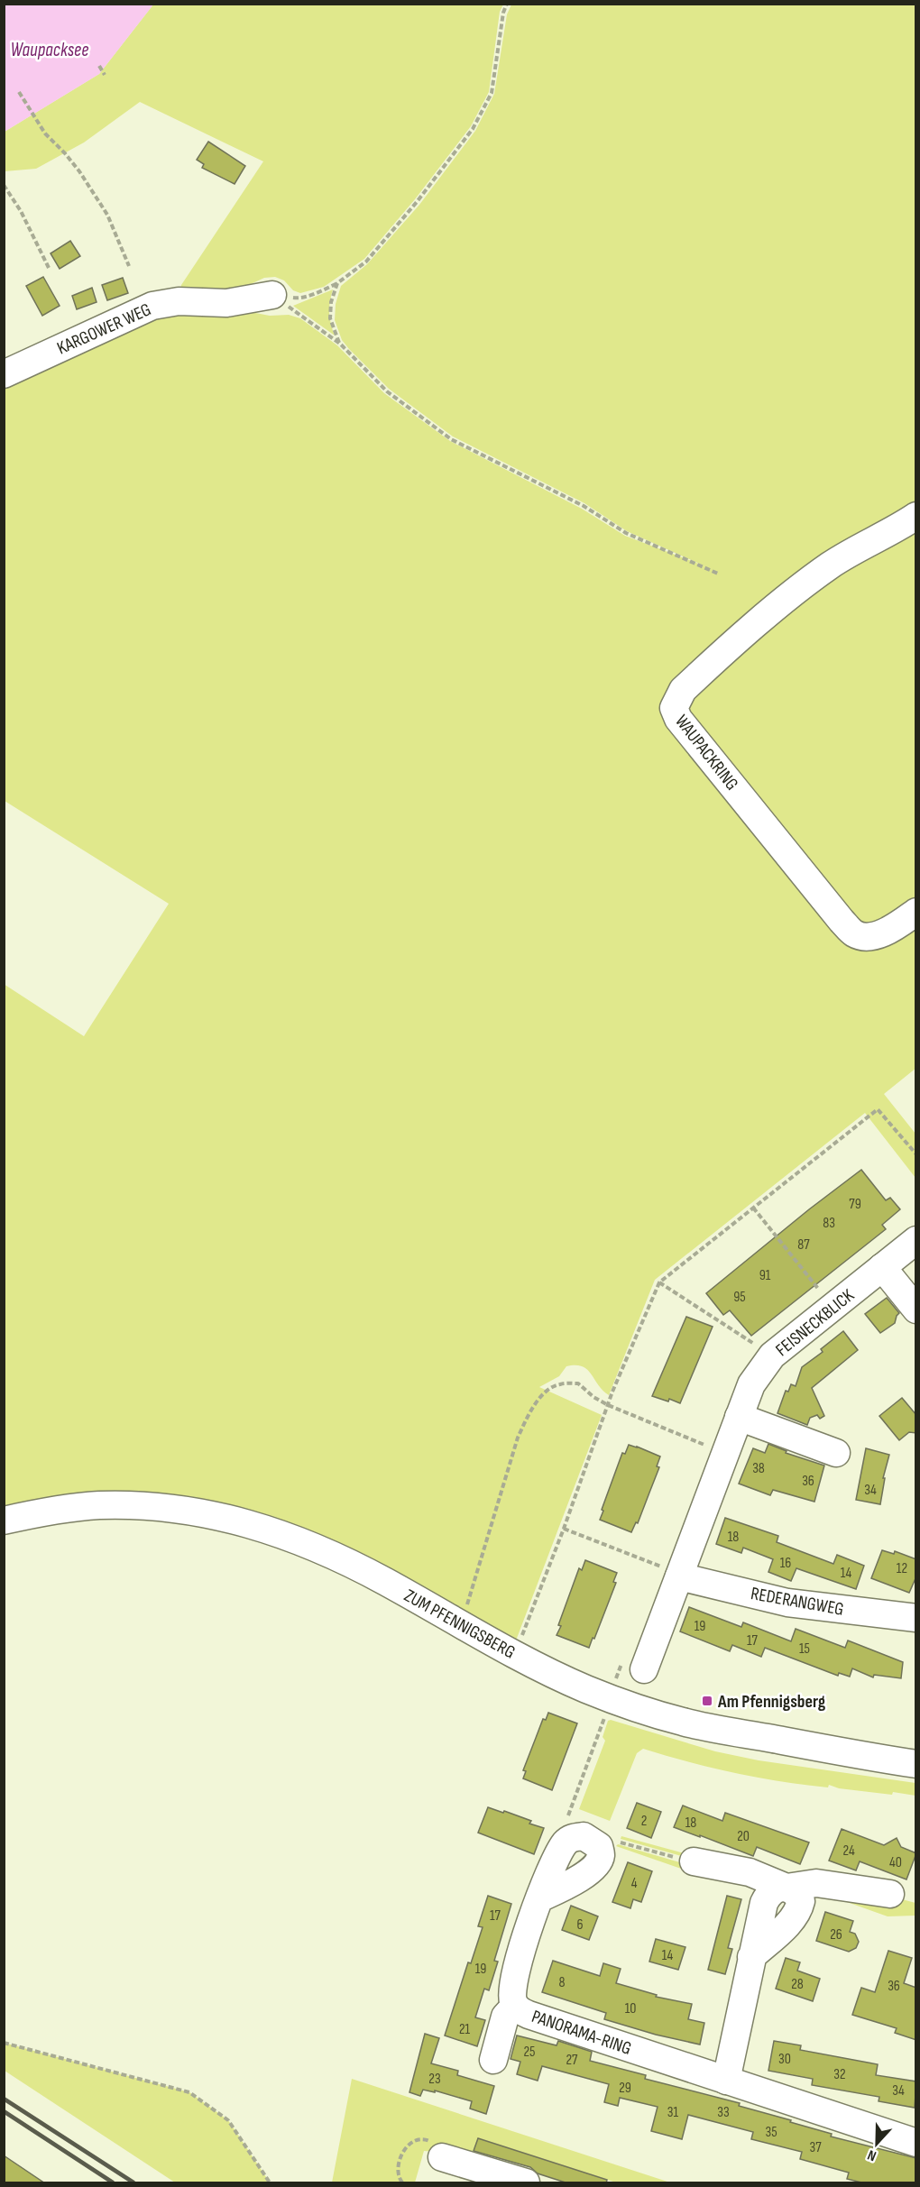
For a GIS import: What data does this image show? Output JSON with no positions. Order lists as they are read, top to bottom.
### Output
{
  "streets": {
    "street": [
      "KARGOWER WEG",
      "WAUPACKRING",
      "FEISNECKBLICK",
      "REDERANGWEG",
      "ZUM PFENNIGSBERG",
      "PANORAMA-RING"
    ]
  },
  "crossings": [
    ["FEISNECKBLICK", "REDERANGWEG"]
  ],
  "water": ["Waupacksee"],
  "places": {
    "transit": ["Am Pfennigsberg"]
  },
  "house_numbers": [
    "79",
    "83",
    "87",
    "91",
    "95",
    "38",
    "36",
    "34",
    "18",
    "16",
    "12",
    "14",
    "19",
    "17",
    "15",
    "2",
    "18",
    "20",
    "24",
    "40",
    "4",
    "17",
    "6",
    "26",
    "14",
    "19",
    "8",
    "28",
    "36",
    "10",
    "21",
    "25",
    "30",
    "27",
    "32",
    "23",
    "29",
    "34",
    "31",
    "33",
    "35",
    "37"
  ],
  "north": "bottom"
}
